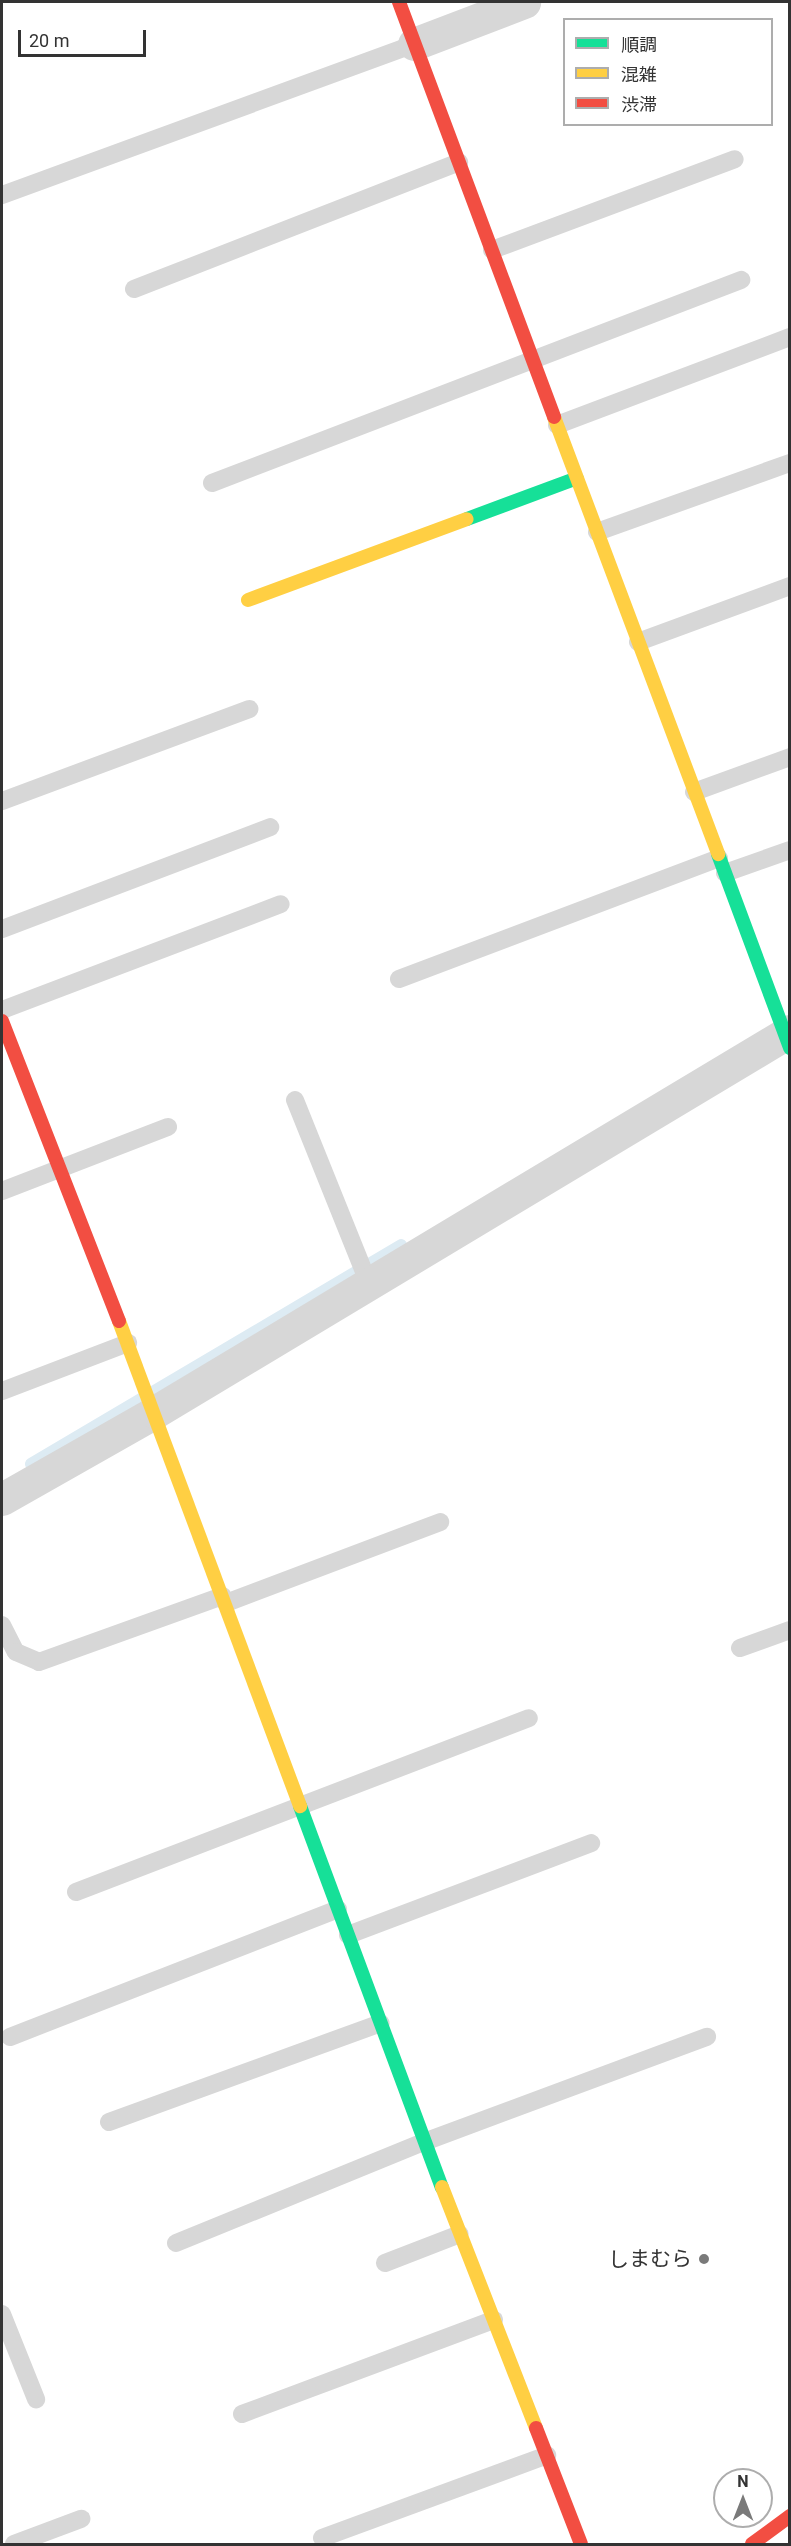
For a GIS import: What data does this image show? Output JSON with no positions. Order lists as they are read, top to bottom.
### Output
{
  "places": ["しまむら"],
  "legend": ["順調", "混雑", "渋滞"],
  "scale_bar": "20 m",
  "north": "top"
}
